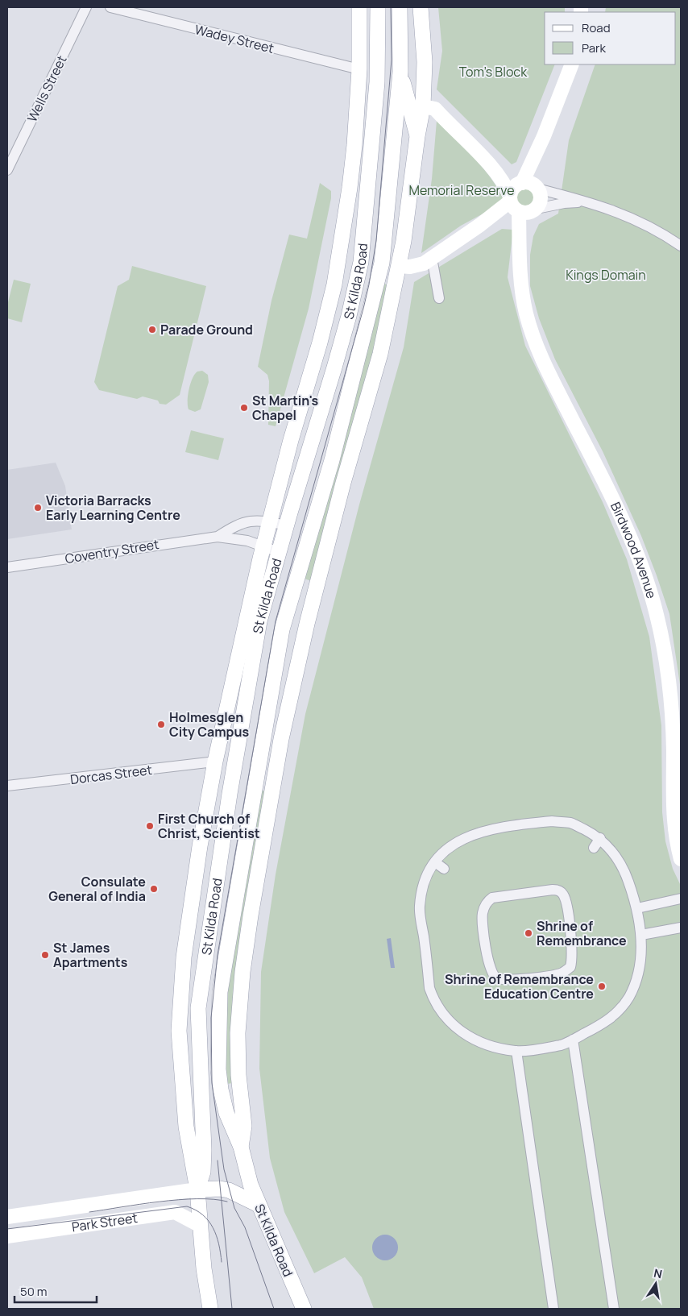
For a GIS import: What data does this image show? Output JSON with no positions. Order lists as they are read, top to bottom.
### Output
{
  "streets": {
    "main road": ["St Kilda Road"],
    "street": [
      "Wadey Street",
      "Wells Street",
      "Coventry Street",
      "Birdwood Avenue",
      "Dorcas Street",
      "Park Street"
    ]
  },
  "crossings": [
    ["Wadey Street", "St Kilda Road"],
    ["St Kilda Road", "Coventry Street"],
    ["St Kilda Road", "Dorcas Street"],
    ["St Kilda Road", "Park Street"]
  ],
  "parks": ["Tom's Block", "Memorial Reserve", "Kings Domain"],
  "places": [
    "Parade Ground",
    "St Martin's Chapel",
    "Victoria Barracks Early Learning Centre",
    "Holmesglen City Campus",
    "First Church of Christ, Scientist",
    "Consulate General of India",
    "Shrine of Remembrance",
    "St James Apartments",
    "Shrine of Remembrance Education Centre"
  ],
  "legend": ["Road", "Park"],
  "scale_bar": "50 m",
  "north": "top"
}
